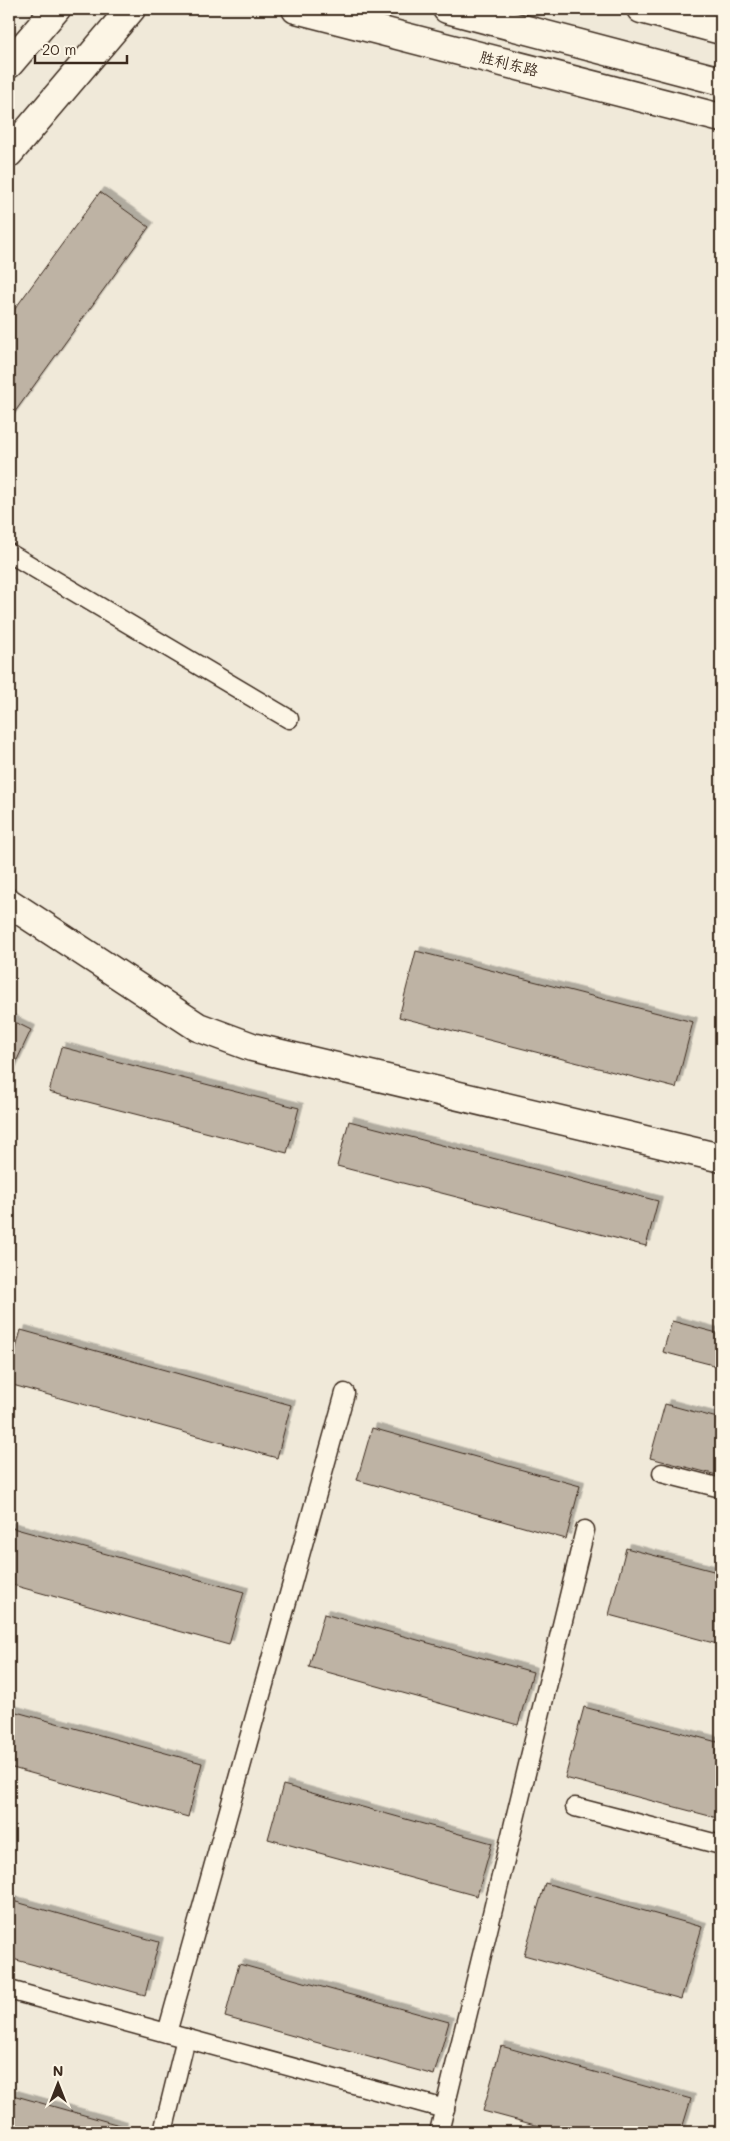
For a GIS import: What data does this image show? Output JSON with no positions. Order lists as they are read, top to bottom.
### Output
{
  "streets": {
    "main road": ["胜利东路"]
  },
  "scale_bar": "20 m",
  "north": "top"
}
